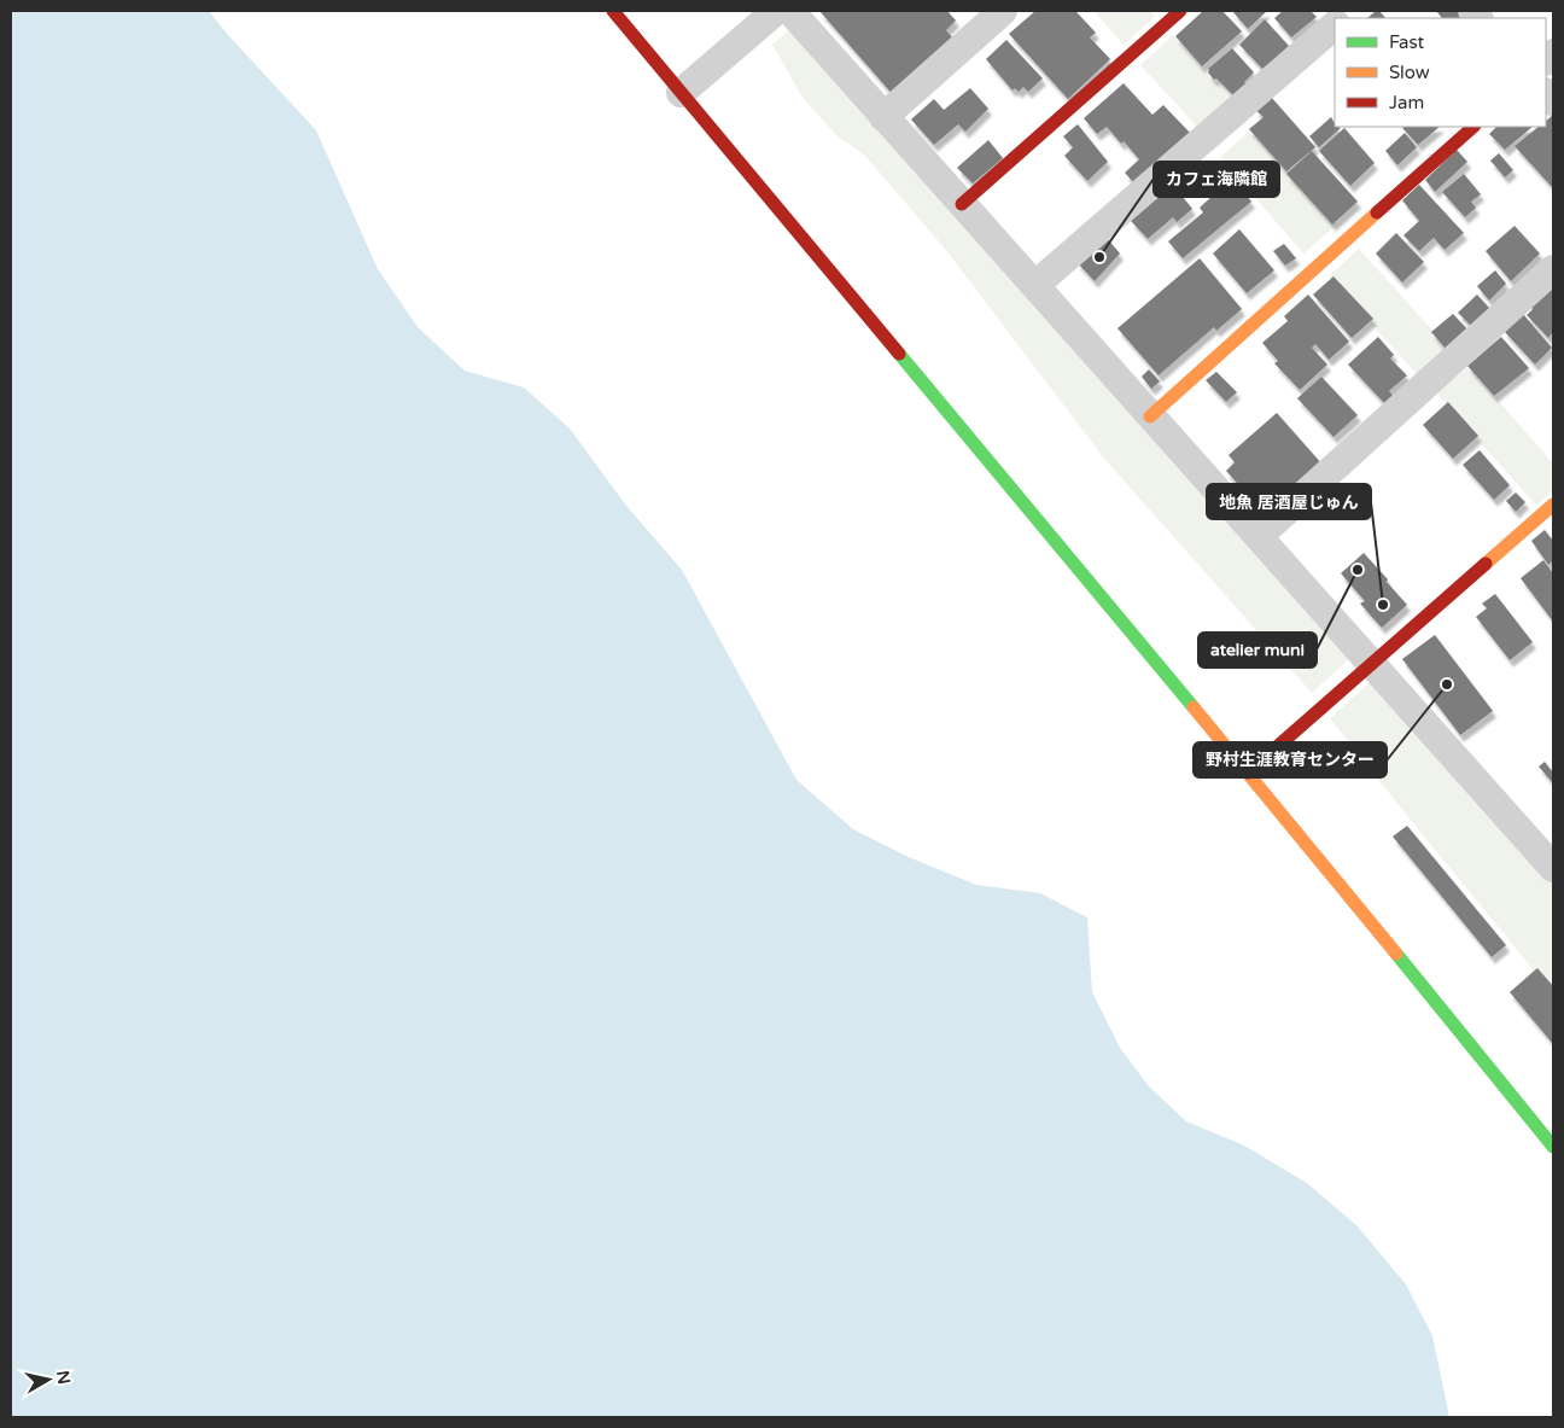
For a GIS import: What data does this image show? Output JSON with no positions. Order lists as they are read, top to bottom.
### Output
{
  "places": [
    "カフェ海隣館",
    "atelier muni",
    "地魚 居酒屋じゅん",
    "野村生涯教育センター"
  ],
  "legend": ["Fast", "Slow", "Jam"],
  "north": "right"
}
